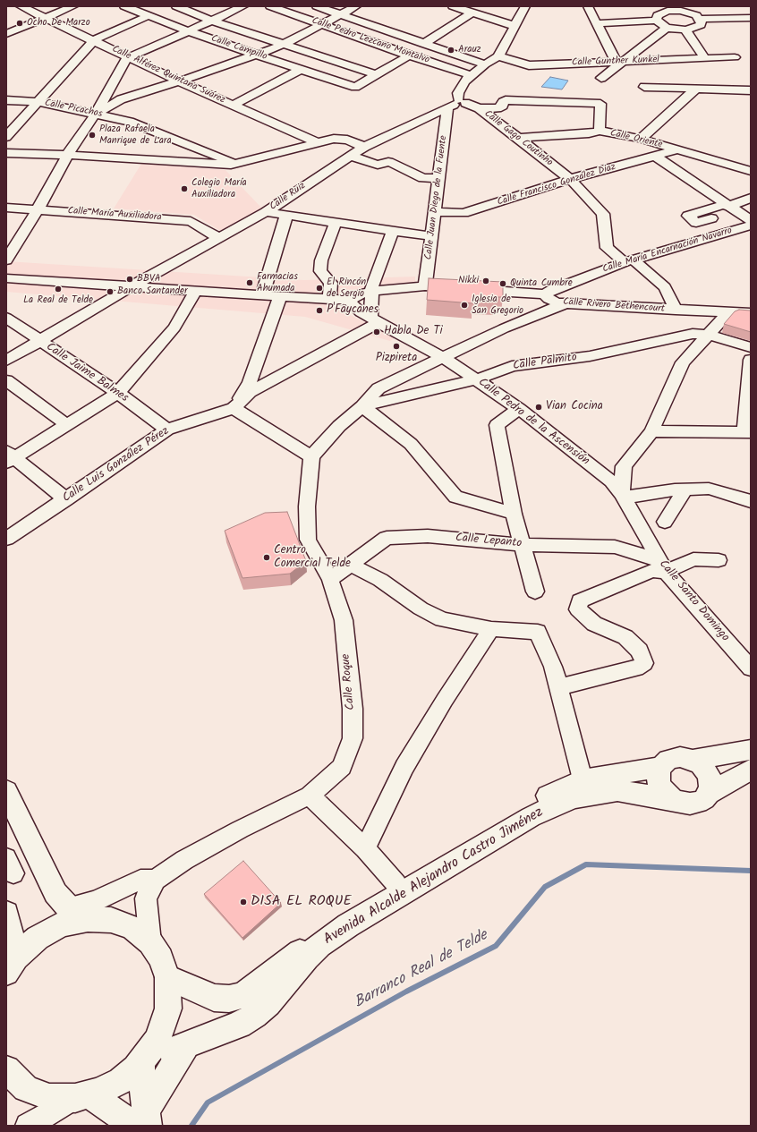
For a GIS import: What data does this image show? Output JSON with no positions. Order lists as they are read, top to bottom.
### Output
{
  "streets": {
    "street": [
      "Calle Pedro Lezcano Montalvo",
      "Calle Campillo",
      "Calle Gunther Kunkel",
      "Calle Alférez Quintana Suárez",
      "Calle Picachos",
      "Calle Gago Coutinho",
      "Calle Oriente",
      "Calle Francisco González Diaz",
      "Calle Ruiz",
      "Calle Juan Diego de la Fuente",
      "Calle María Auxiliadora",
      "Calle María Encarnación Navarro",
      "Calle Rivero Bethencourt",
      "Calle Palmito",
      "Calle Jaime Balmes",
      "Calle Pedro de la Ascensión",
      "Calle Luis González Pérez",
      "Calle Lepanto",
      "Calle Santo Domingo",
      "Calle Roque",
      "Avenida Alcalde Alejandro Castro Jiménez"
    ]
  },
  "crossings": [
    ["Calle Pedro Lezcano Montalvo", "Calle Juan Diego de la Fuente"],
    ["Calle Gunther Kunkel", "Calle Juan Diego de la Fuente"],
    ["Calle Gago Coutinho", "Calle Oriente"],
    ["Calle Gago Coutinho", "Calle Francisco González Diaz"],
    ["Calle Gago Coutinho", "Calle Ruiz"],
    ["Calle Gago Coutinho", "Calle Juan Diego de la Fuente"],
    ["Calle Gago Coutinho", "Calle María Encarnación Navarro"],
    ["Calle Gago Coutinho", "Calle Rivero Bethencourt"],
    ["Calle Oriente", "Calle Francisco González Diaz"],
    ["Calle Francisco González Diaz", "Calle Juan Diego de la Fuente"],
    ["Calle Ruiz", "Calle Juan Diego de la Fuente"],
    ["Calle Ruiz", "Calle María Auxiliadora"],
    ["Calle Ruiz", "Calle Jaime Balmes"],
    ["Calle Juan Diego de la Fuente", "Calle Rivero Bethencourt"],
    ["Calle María Encarnación Navarro", "Calle Rivero Bethencourt"],
    ["Calle Rivero Bethencourt", "Calle Pedro de la Ascensión"],
    ["Calle Palmito", "Calle Pedro de la Ascensión"],
    ["Calle Jaime Balmes", "Calle Luis González Pérez"],
    ["Calle Pedro de la Ascensión", "Calle Santo Domingo"],
    ["Calle Lepanto", "Calle Santo Domingo"],
    ["Calle Lepanto", "Calle Roque"]
  ],
  "water": ["Barranco Real de Telde"],
  "places": [
    "Ocho De Marzo",
    "Arauz",
    "Plaza Rafaela Manrique de Lara",
    "Colegio María Auxiliadora",
    "BBVA",
    "Nikki",
    "Farmacias Ahumada",
    "Quinta Cumbre",
    "El Rincón de Sergio",
    "La Real de Telde",
    "Banco Santander",
    "Iglesia de San Gregorio",
    "P'Faycanes",
    "Habla De Ti",
    "Pizpireta",
    "Vian Cocina",
    "Centro Comercial Telde",
    "DISA EL ROQUE"
  ]
}
